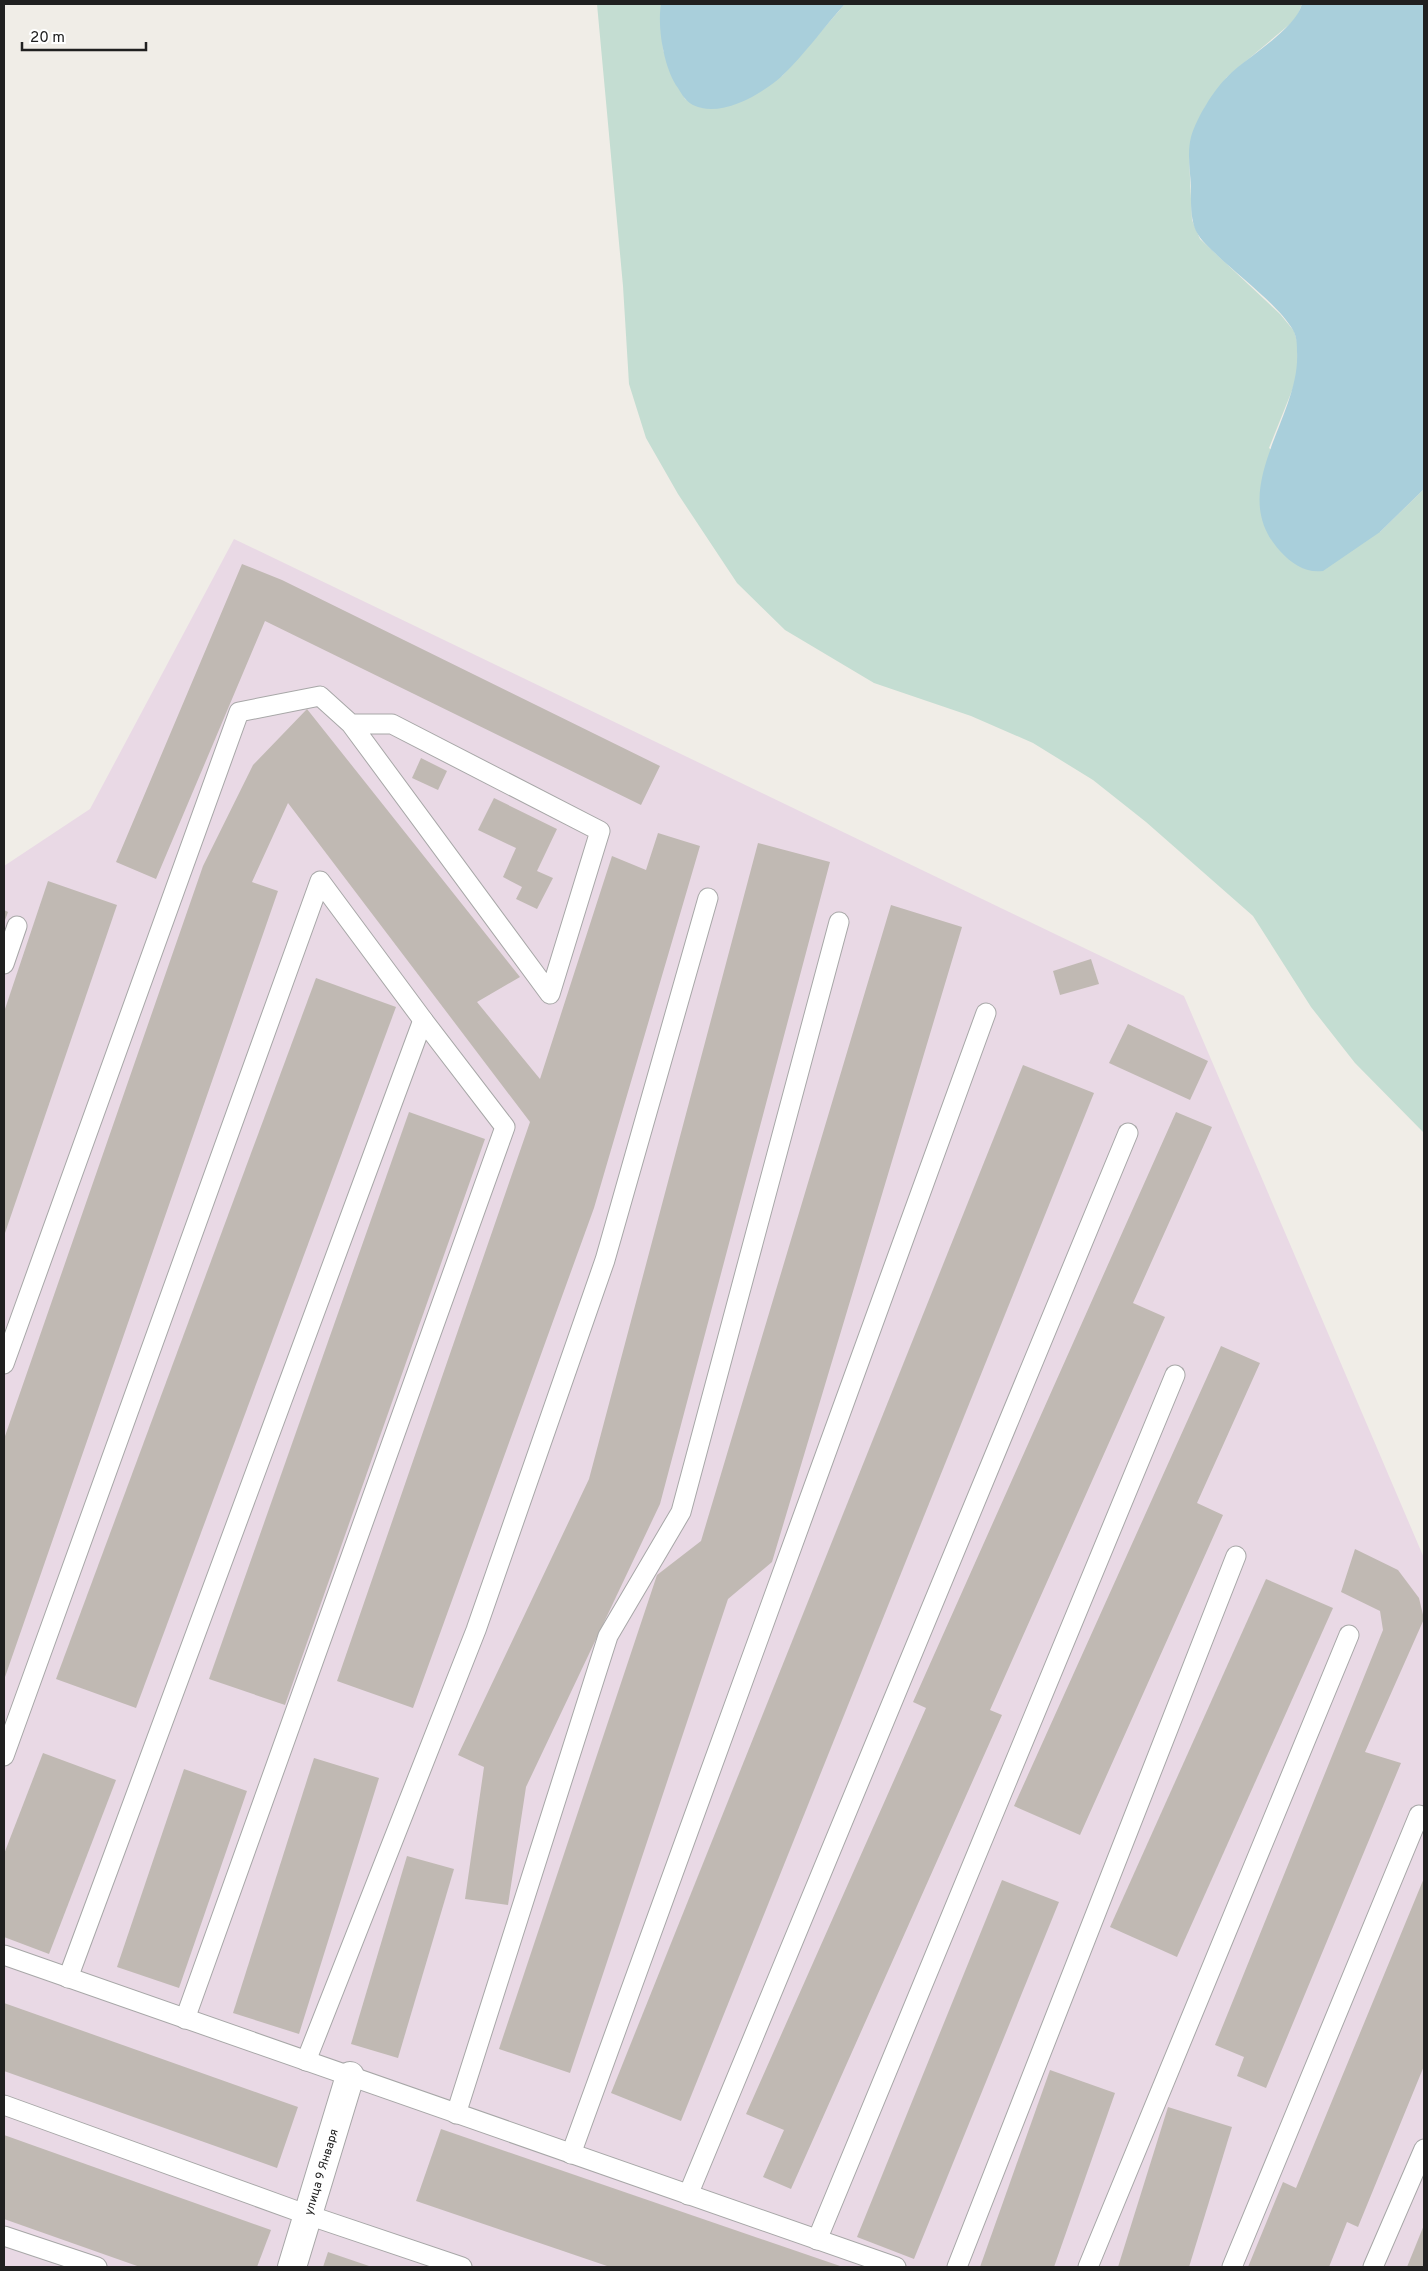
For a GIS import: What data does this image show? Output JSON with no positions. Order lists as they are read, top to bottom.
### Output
{
  "streets": {
    "street": ["улица 9 Января"]
  },
  "scale_bar": "20 m"
}
